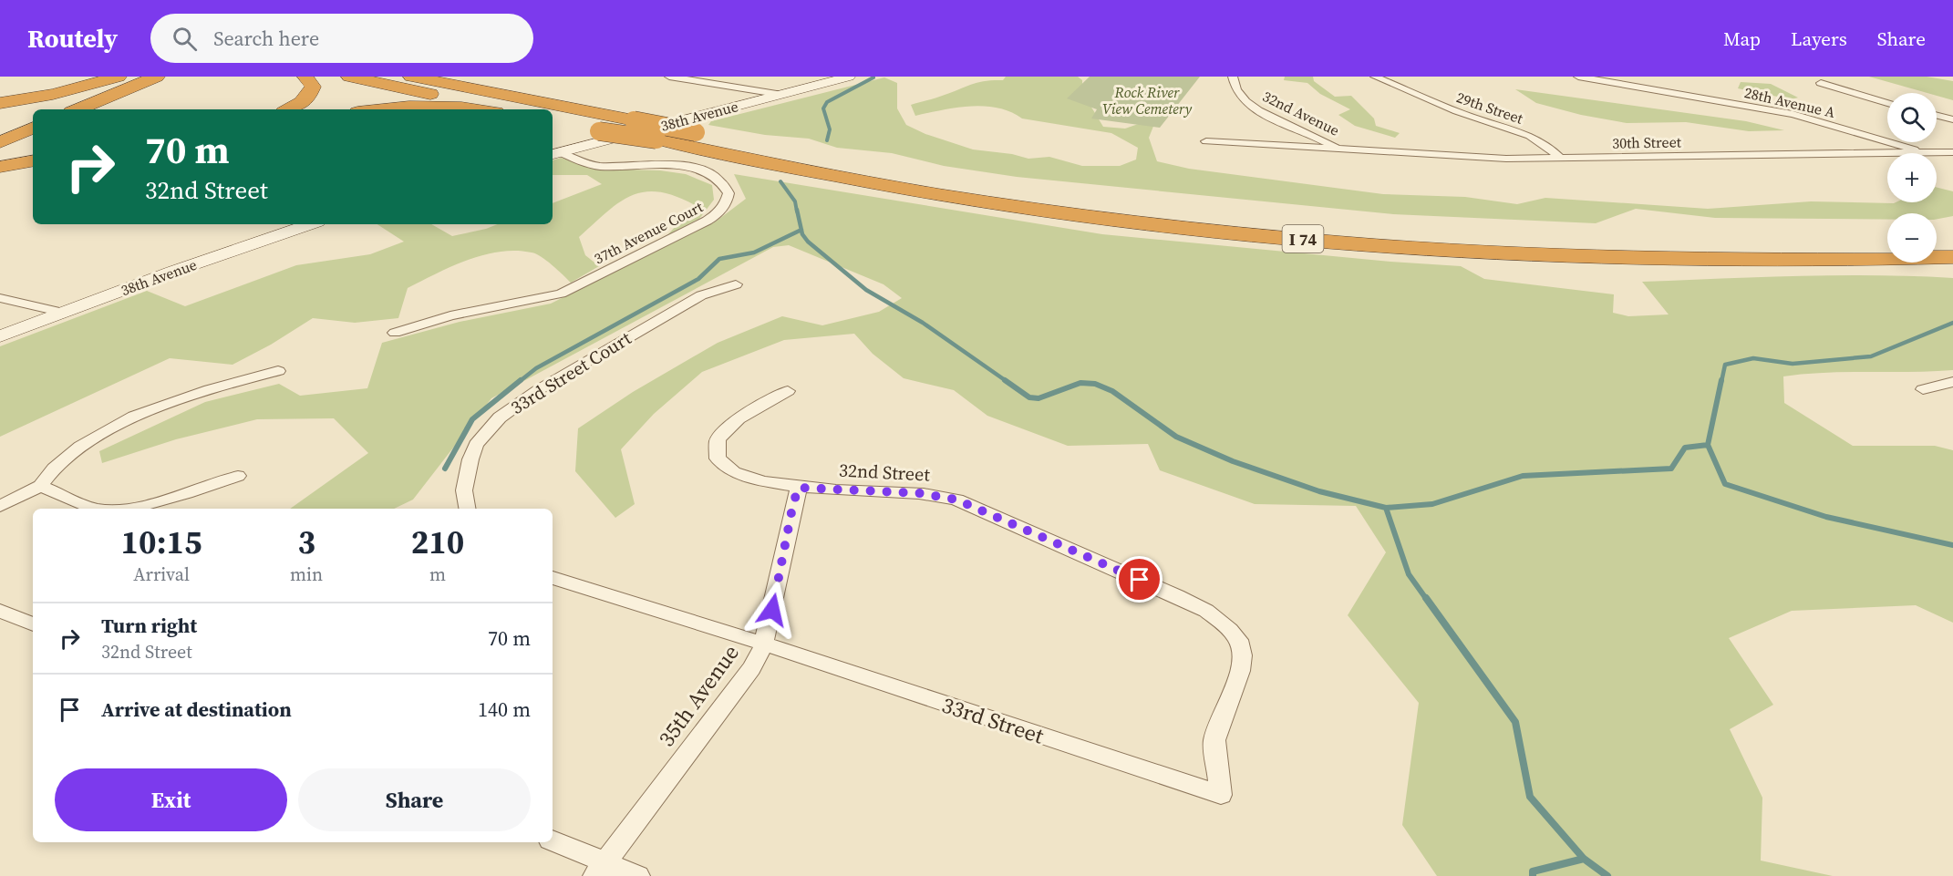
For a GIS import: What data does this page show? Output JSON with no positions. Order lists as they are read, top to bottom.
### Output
{
  "streets": {
    "highway": ["I 74"],
    "street": [
      "28th Avenue A",
      "29th Street",
      "32nd Avenue",
      "38th Avenue",
      "30th Street",
      "37th Avenue Court",
      "33rd Street Court",
      "32nd Street",
      "35th Avenue",
      "33rd Street"
    ]
  },
  "crossings": [
    ["29th Street", "30th Street"],
    ["32nd Avenue", "30th Street"],
    ["38th Avenue", "37th Avenue Court"],
    ["32nd Street", "35th Avenue"],
    ["32nd Street", "33rd Street"],
    ["35th Avenue", "33rd Street"]
  ],
  "parks": ["Rock River View Cemetery"],
  "page": {
    "header": "Routely",
    "search": "Search here",
    "nav": ["Map", "Layers", "Share"],
    "map_buttons": ["+", "−"],
    "turn": ["70 m", "32nd Street"],
    "eta": [
      "10:15",
      "Arrival",
      "3",
      "min",
      "210",
      "m"
    ],
    "list": [
      {
        "name": "Turn right",
        "note": "32nd Street",
        "value": "70 m"
      },
      {
        "name": "Arrive at destination",
        "value": "140 m"
      }
    ],
    "buttons": ["Exit", "Share"]
  }
}
